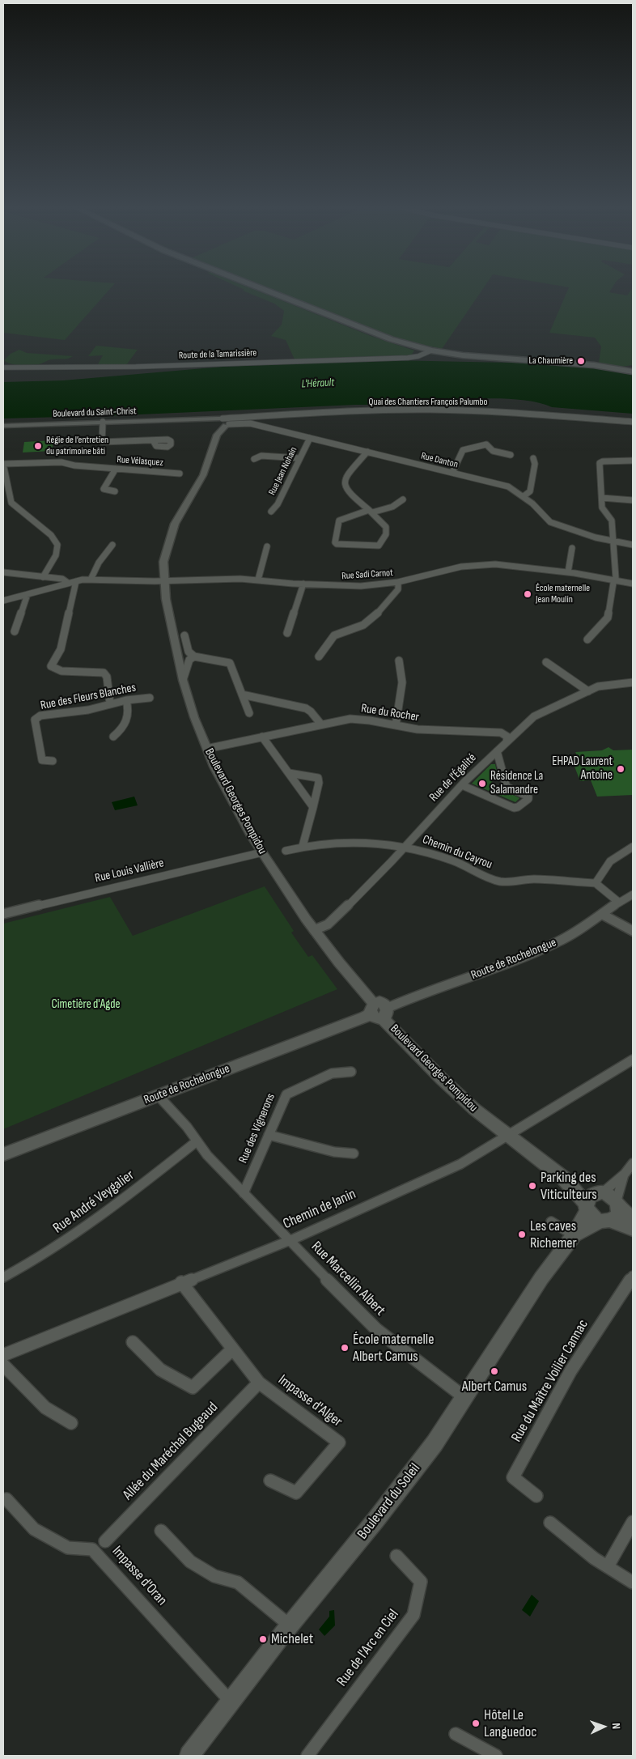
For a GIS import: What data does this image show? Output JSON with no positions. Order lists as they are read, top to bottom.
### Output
{
  "streets": {
    "main road": ["Boulevard Georges Pompidou", "Route de Rochelongue", "Boulevard du Soleil"],
    "street": [
      "Route de la Tamarissière",
      "Quai des Chantiers François Palumbo",
      "Boulevard du Saint-Christ",
      "Rue Danton",
      "Rue Vélasquez",
      "Rue Jean Nohain",
      "Rue Sadi Carnot",
      "Rue des Fleurs Blanches",
      "Rue du Rocher",
      "Rue de l'Égalité",
      "Chemin du Cayrou",
      "Rue Louis Vallière",
      "Rue des Vignerons",
      "Rue André Veygalier",
      "Chemin de Janin",
      "Rue Marcellin Albert",
      "Rue du Maître Voilier Cannac",
      "Impasse d'Alger",
      "Allée du Maréchal Bugeaud",
      "Impasse d'Oran",
      "Rue de l'Arc en Ciel"
    ]
  },
  "crossings": [
    ["Quai des Chantiers François Palumbo", "Boulevard du Saint-Christ"],
    ["Boulevard du Saint-Christ", "Boulevard Georges Pompidou"],
    ["Rue Danton", "Rue Jean Nohain"],
    ["Rue Danton", "Boulevard Georges Pompidou"],
    ["Rue Sadi Carnot", "Boulevard Georges Pompidou"],
    ["Rue du Rocher", "Rue de l'Égalité"],
    ["Rue du Rocher", "Boulevard Georges Pompidou"],
    ["Rue de l'Égalité", "Boulevard Georges Pompidou"],
    ["Rue de l'Égalité", "Chemin du Cayrou"],
    ["Boulevard Georges Pompidou", "Rue Louis Vallière"],
    ["Boulevard Georges Pompidou", "Route de Rochelongue"],
    ["Boulevard Georges Pompidou", "Chemin de Janin"],
    ["Boulevard Georges Pompidou", "Boulevard du Soleil"],
    ["Route de Rochelongue", "Rue Marcellin Albert"],
    ["Rue des Vignerons", "Rue Marcellin Albert"],
    ["Rue André Veygalier", "Rue Marcellin Albert"],
    ["Chemin de Janin", "Rue Marcellin Albert"],
    ["Chemin de Janin", "Impasse d'Alger"],
    ["Rue Marcellin Albert", "Boulevard du Soleil"],
    ["Impasse d'Alger", "Allée du Maréchal Bugeaud"],
    ["Boulevard du Soleil", "Impasse d'Oran"]
  ],
  "water": ["L'Hérault"],
  "parks": ["Cimetière d'Agde"],
  "places": [
    "La Chaumière",
    "Régie de l’entretien du patrimoine bâti",
    "École maternelle Jean Moulin",
    "EHPAD Laurent Antoine",
    "Résidence La Salamandre",
    "Parking des Viticulteurs",
    "Les caves Richemer",
    "École maternelle Albert Camus",
    "Albert Camus",
    "Michelet",
    "Hôtel Le Languedoc"
  ],
  "north": "right"
}
